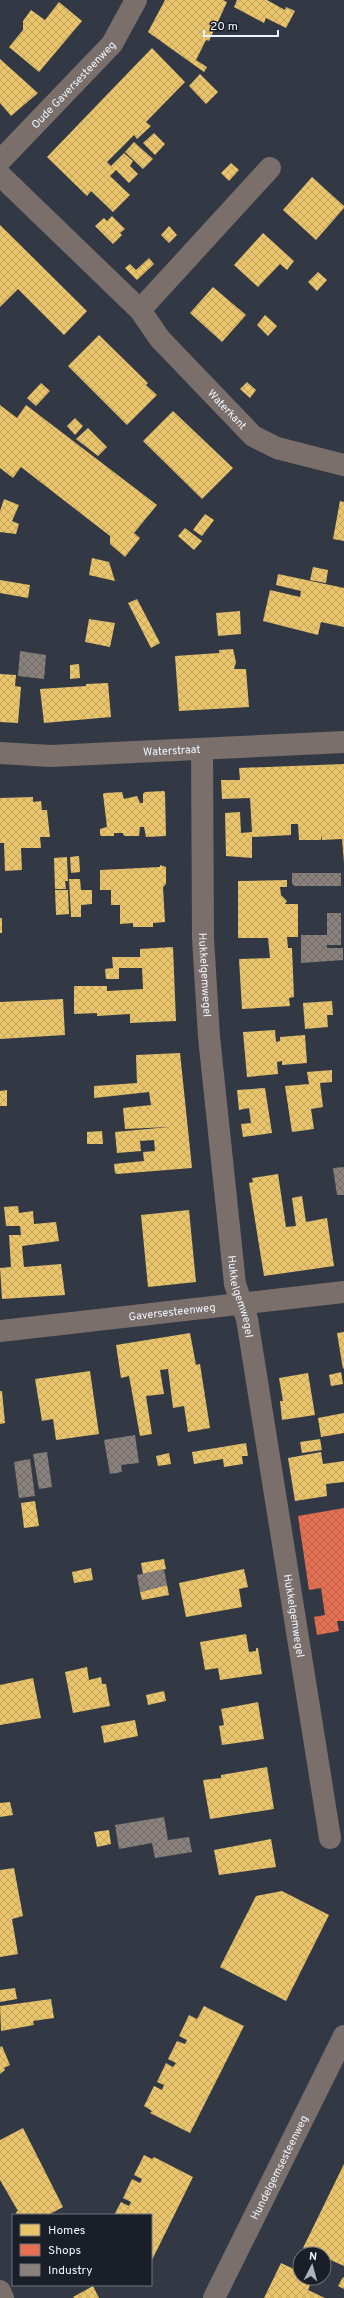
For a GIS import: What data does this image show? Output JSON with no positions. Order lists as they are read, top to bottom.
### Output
{
  "streets": {
    "main road": ["Hundelgemsesteenweg"],
    "street": [
      "Oude Gaversesteenweg",
      "Waterkant",
      "Waterstraat",
      "Hukkelgemwegel",
      "Gaversesteenweg"
    ]
  },
  "crossings": [
    ["Waterstraat", "Hukkelgemwegel"],
    ["Hukkelgemwegel", "Gaversesteenweg"]
  ],
  "legend": ["Homes", "Shops", "Industry"],
  "scale_bar": "20 m",
  "north": "top"
}
